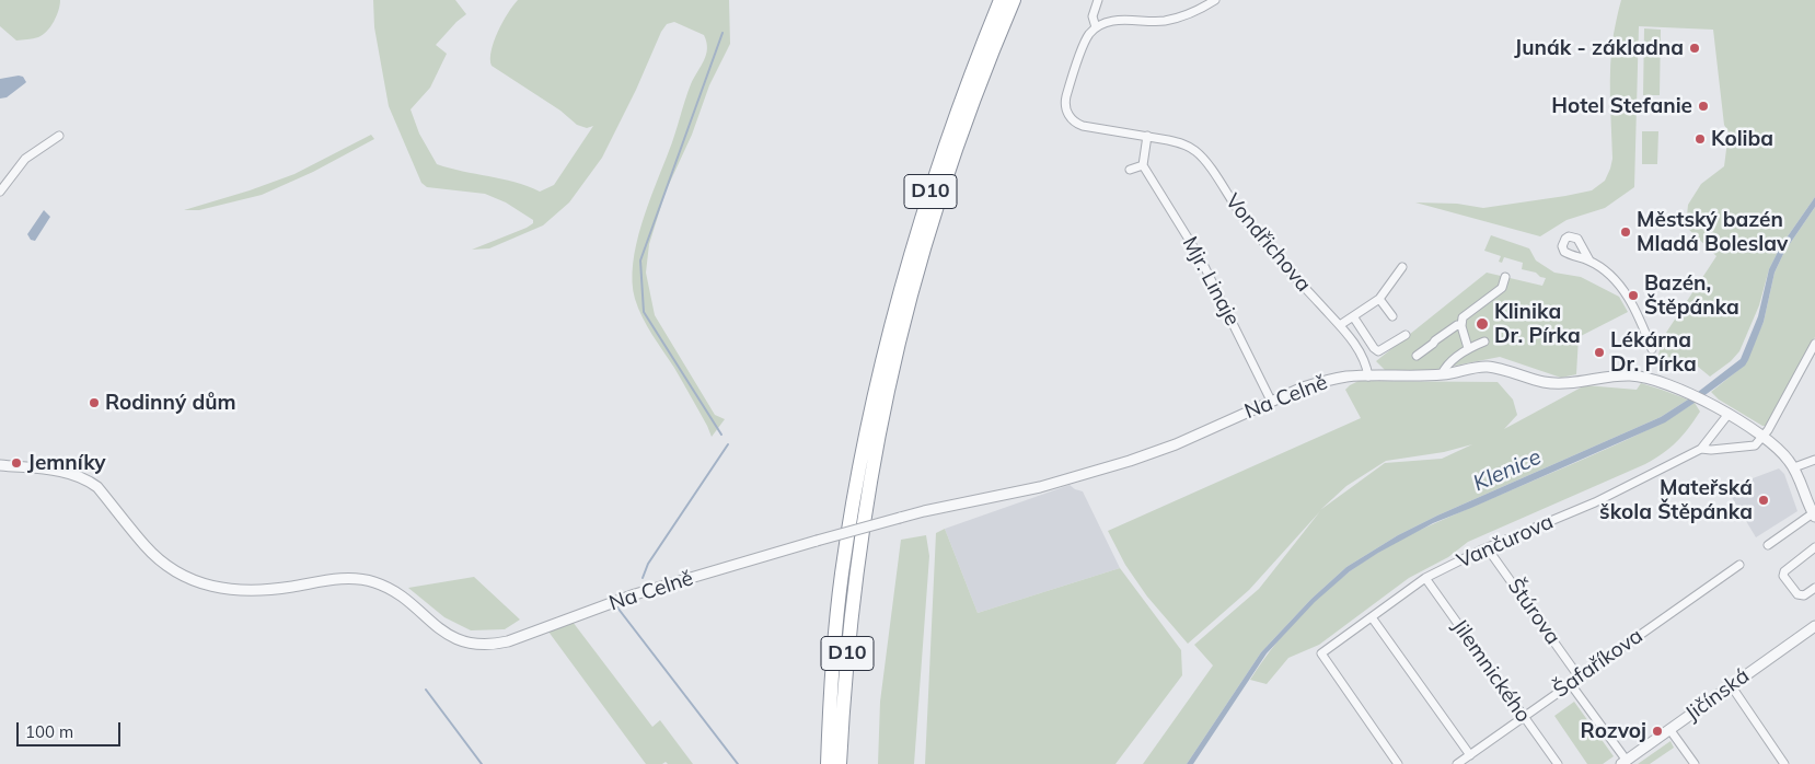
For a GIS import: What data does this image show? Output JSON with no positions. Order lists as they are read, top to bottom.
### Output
{
  "streets": {
    "highway": ["D10"],
    "street": [
      "Vondřichova",
      "Mjr. Linaje",
      "Na Celně",
      "Vančurova",
      "Štúrova",
      "Šafaříkova",
      "Jilemnického",
      "Jičínská"
    ]
  },
  "crossings": [
    ["Vondřichova", "Na Celně"],
    ["Mjr. Linaje", "Na Celně"],
    ["Na Celně", "Vančurova"],
    ["Vančurova", "Štúrova"],
    ["Vančurova", "Jilemnického"],
    ["Štúrova", "Šafaříkova"],
    ["Šafaříkova", "Jilemnického"]
  ],
  "water": ["Klenice"],
  "places": [
    "Junák - základna",
    "Hotel Stefanie",
    "Koliba",
    "Městský bazén Mladá Boleslav",
    "Bazén, Štěpánka",
    "Klinika Dr. Pírka",
    "Lékárna Dr. Pírka",
    "Rodinný dům",
    "Jemníky",
    "Mateřská škola Štěpánka",
    "Rozvoj"
  ],
  "scale_bar": "100 m"
}
